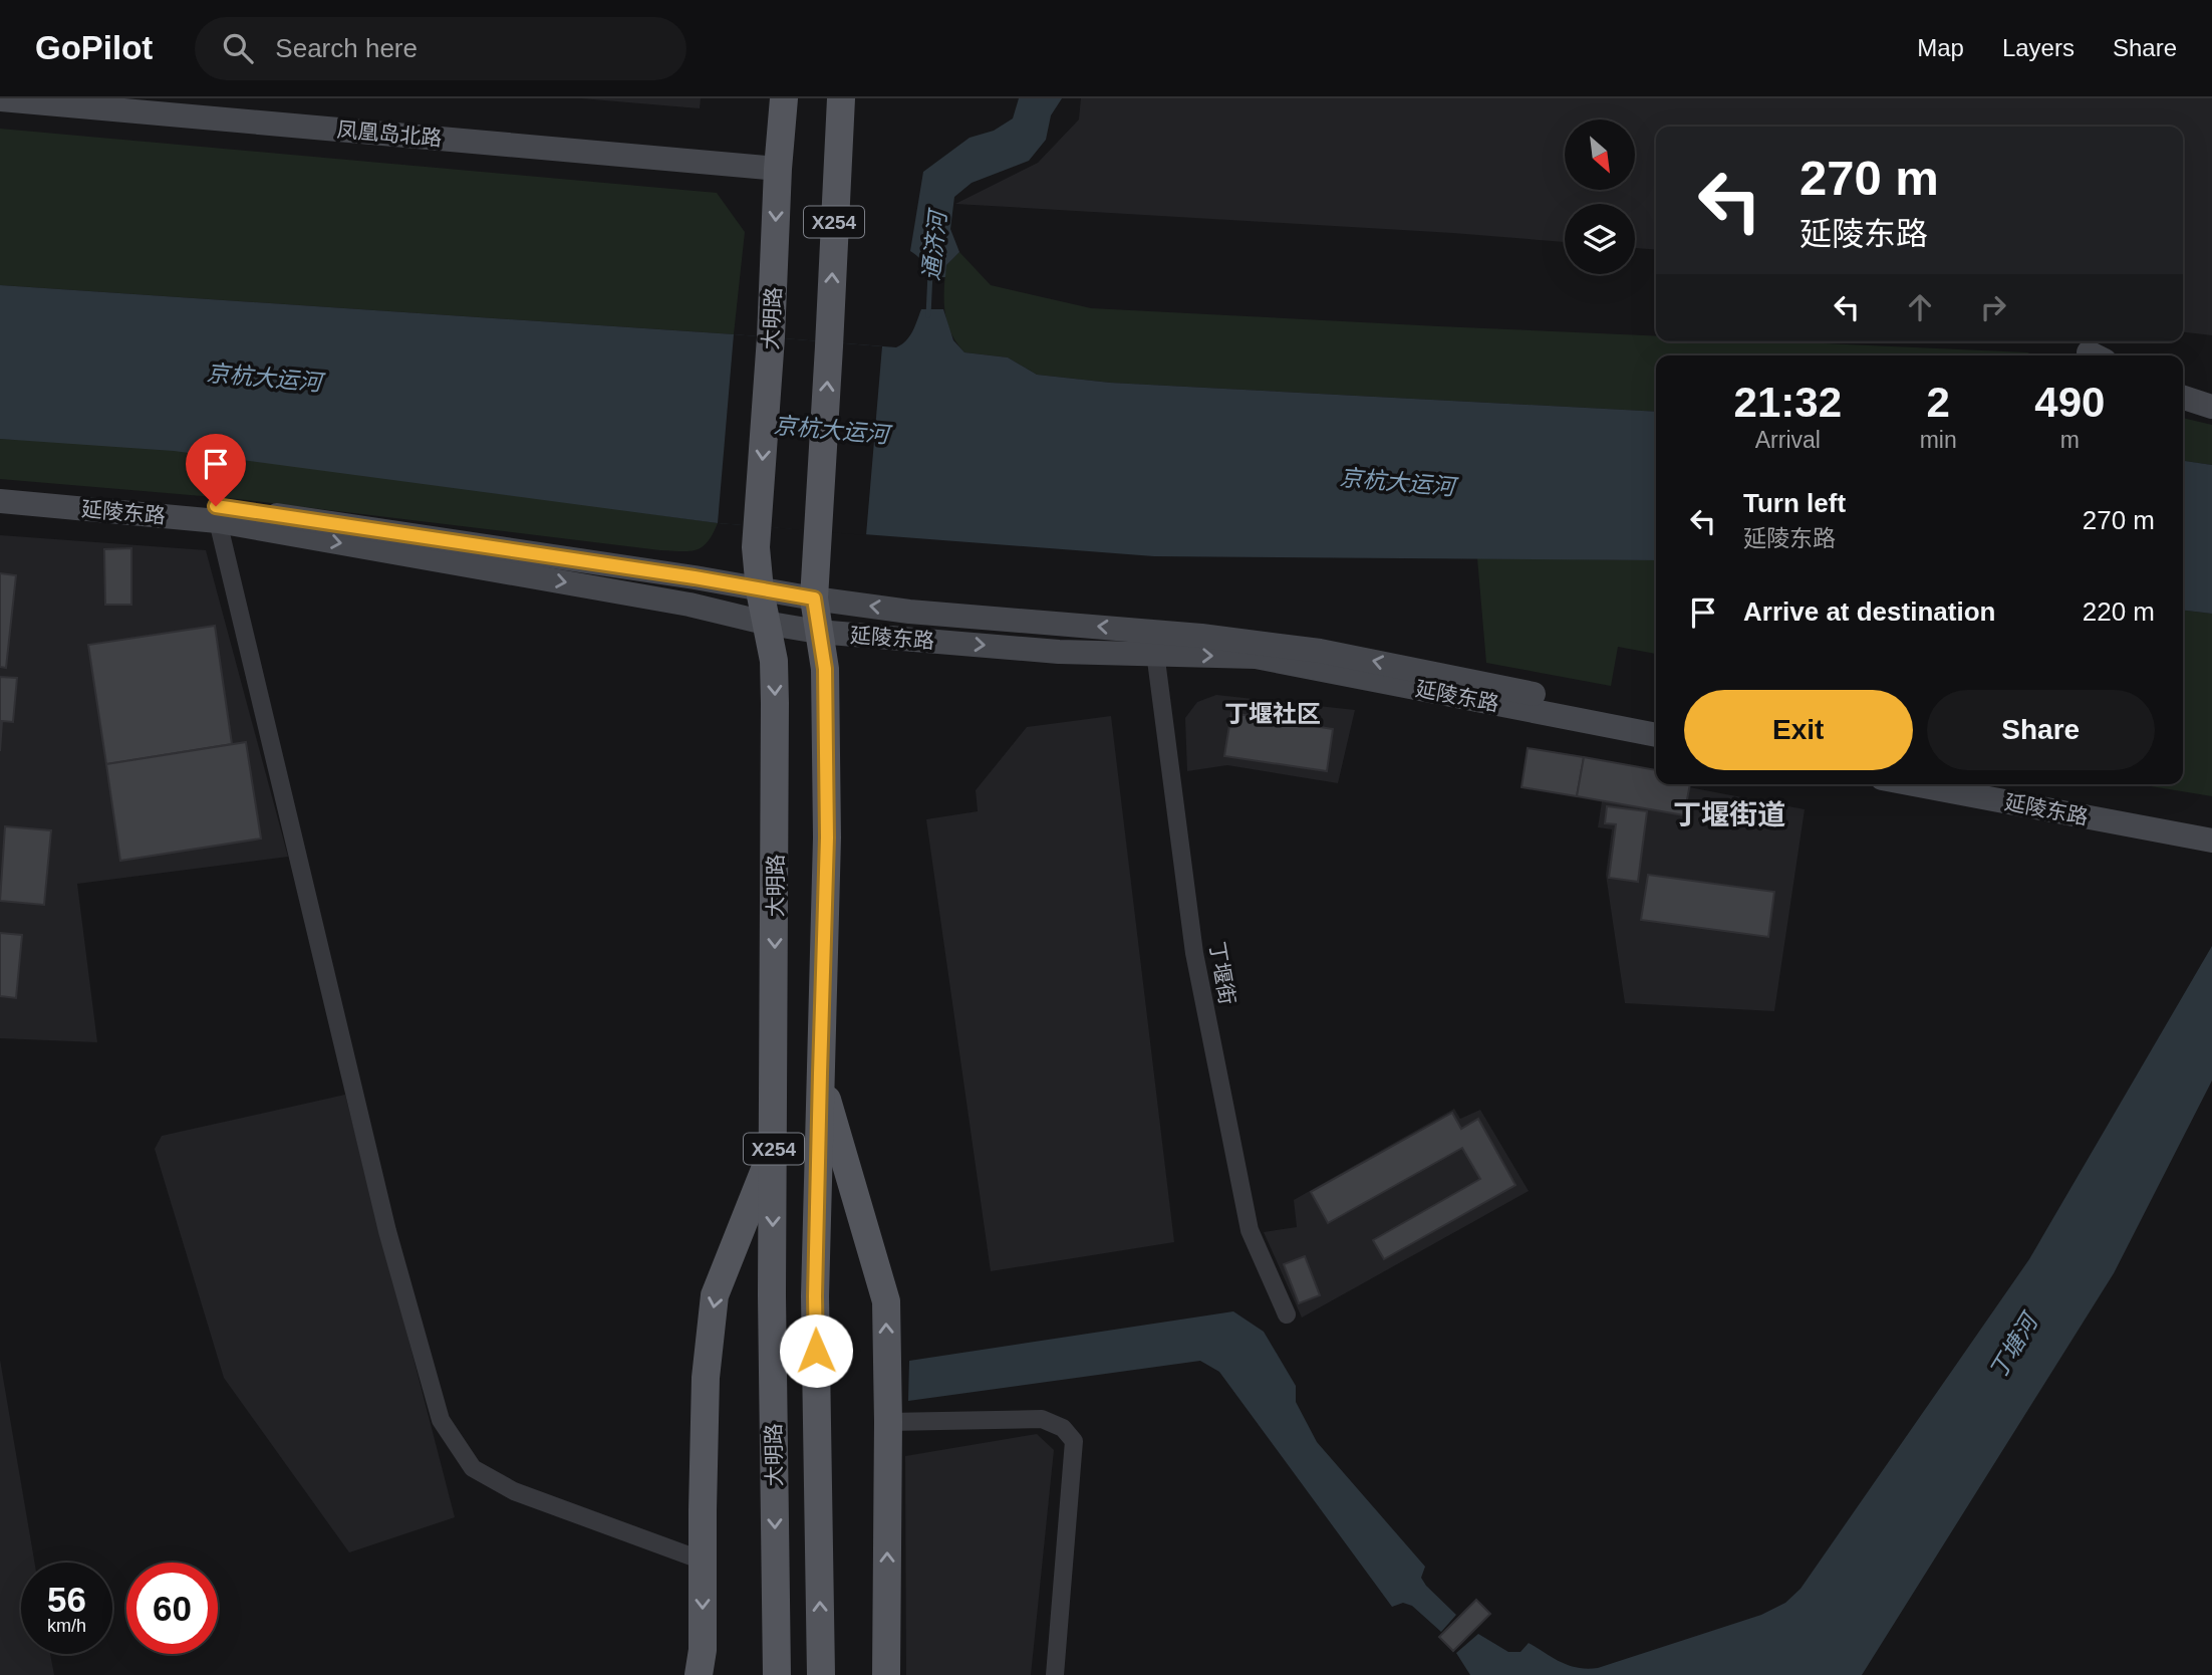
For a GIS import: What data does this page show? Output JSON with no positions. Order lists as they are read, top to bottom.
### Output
{
  "streets": {
    "main road": [
      "凤凰岛北路",
      "X254",
      "大明路",
      "延陵东路"
    ],
    "street": ["丁堰街"]
  },
  "crossings": [
    ["凤凰岛北路", "大明路"],
    ["大明路", "延陵东路"],
    ["延陵东路", "丁堰街"]
  ],
  "districts": ["丁堰社区", "丁堰街道"],
  "water": ["通济河", "京杭大运河", "丁塘河"],
  "north": "bottom right",
  "page": {
    "header": "GoPilot",
    "search": "Search here",
    "nav": ["Map", "Layers", "Share"],
    "turn": ["270 m", "延陵东路"],
    "eta": [
      "21:32",
      "Arrival",
      "2",
      "min",
      "490",
      "m"
    ],
    "list": [
      {
        "name": "Turn left",
        "note": "延陵东路",
        "value": "270 m"
      },
      {
        "name": "Arrive at destination",
        "value": "220 m"
      }
    ],
    "buttons": ["Exit", "Share"],
    "speed": "56 km/h",
    "limit": "60"
  }
}
